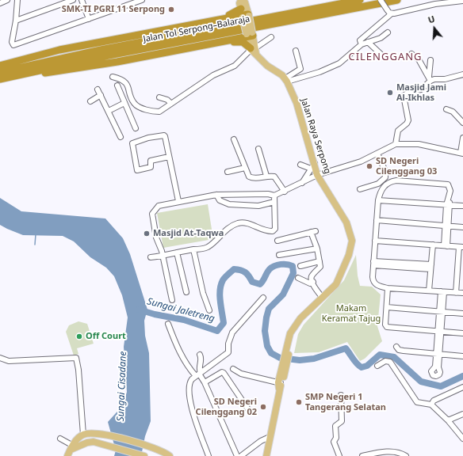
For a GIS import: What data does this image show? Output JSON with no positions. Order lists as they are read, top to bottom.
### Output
{
  "streets": {
    "highway": ["Jalan Tol Serpong–Balaraja"],
    "main road": ["Jalan Raya Serpong"]
  },
  "districts": ["CILENGGANG"],
  "water": ["Sungai Jaletreng", "Sungai Cisadane"],
  "parks": ["Makam Keramat Tajug"],
  "places": [
    "SMK-TI PGRI 11 Serpong",
    "Masjid Jami Al-Ikhlas",
    "SD Negeri Cilenggang 03",
    "Masjid At-Taqwa",
    "Off Court",
    "SMP Negeri 1 Tangerang Selatan",
    "SD Negeri Cilenggang 02"
  ],
  "north": "top"
}
